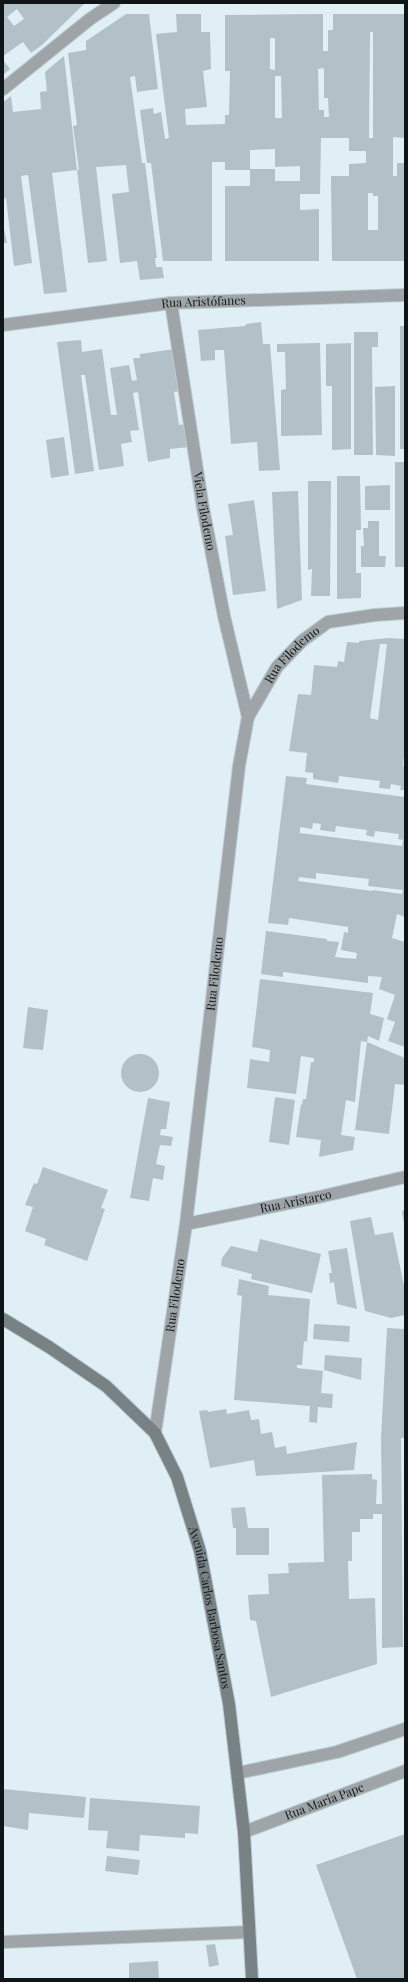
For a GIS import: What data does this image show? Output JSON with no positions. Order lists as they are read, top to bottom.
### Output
{
  "streets": {
    "main road": ["Avenida Carlos Barbosa Santos"],
    "street": [
      "Rua Aristófanes",
      "Viela Filodemo",
      "Rua Filodemo",
      "Rua Aristarco",
      "Rua Maria Pape"
    ]
  },
  "crossings": [
    ["Rua Aristófanes", "Viela Filodemo"],
    ["Viela Filodemo", "Rua Filodemo"],
    ["Rua Filodemo", "Rua Aristarco"],
    ["Rua Filodemo", "Avenida Carlos Barbosa Santos"],
    ["Avenida Carlos Barbosa Santos", "Rua Maria Pape"]
  ]
}
